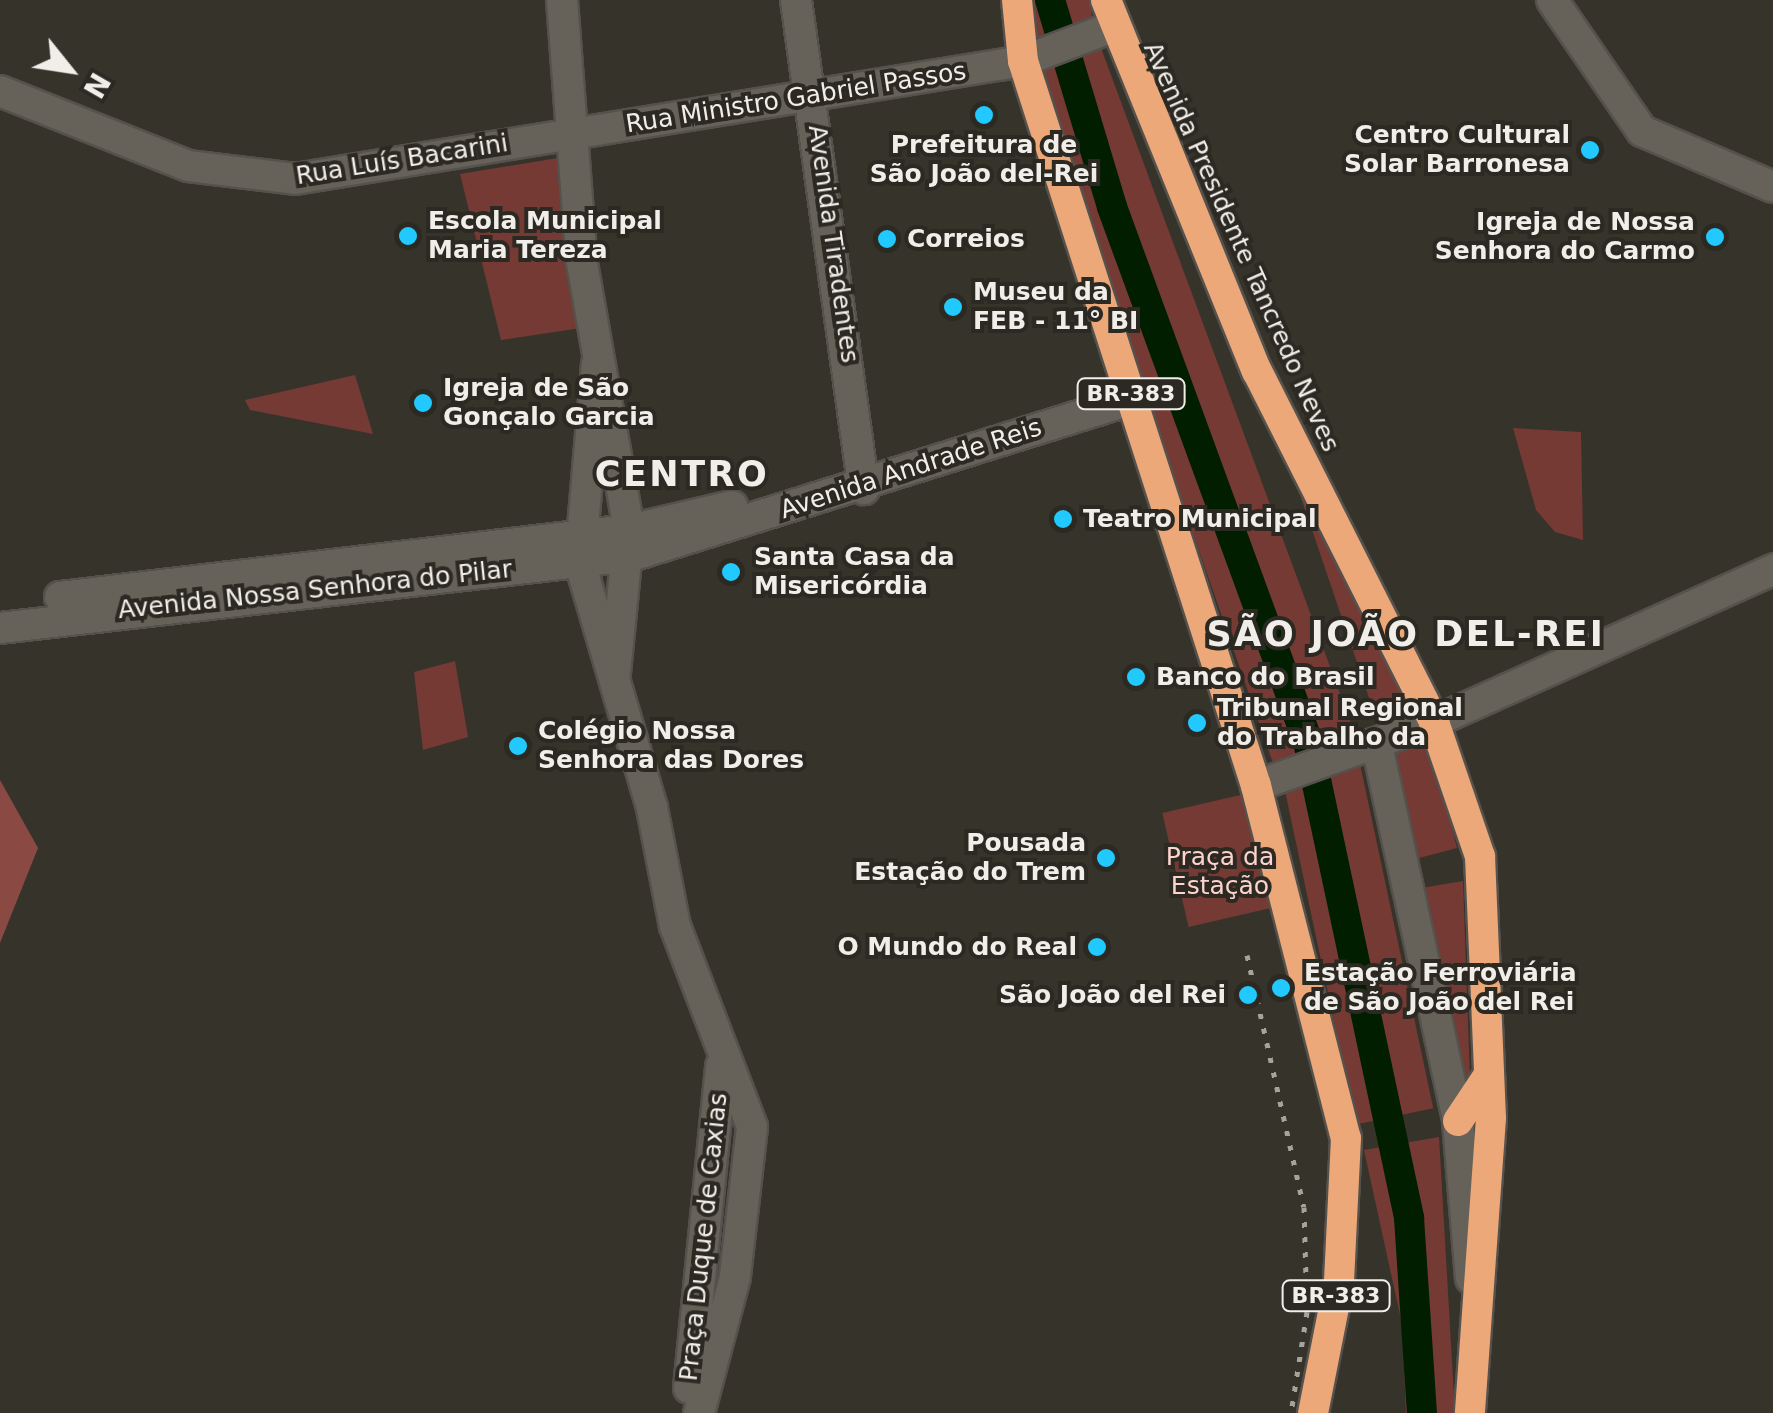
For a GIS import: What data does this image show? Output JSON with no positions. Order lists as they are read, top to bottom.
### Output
{
  "streets": {
    "highway": ["Avenida Presidente Tancredo Neves", "BR-383"],
    "street": [
      "Rua Ministro Gabriel Passos",
      "Rua Luís Bacarini",
      "Avenida Tiradentes",
      "Avenida Andrade Reis",
      "Avenida Nossa Senhora do Pilar",
      "Praça Duque de Caxias"
    ]
  },
  "crossings": [
    ["Rua Ministro Gabriel Passos", "Rua Luís Bacarini"],
    ["Rua Ministro Gabriel Passos", "Avenida Tiradentes"],
    ["Rua Ministro Gabriel Passos", "Avenida Presidente Tancredo Neves"],
    ["Rua Ministro Gabriel Passos", "BR-383"],
    ["Avenida Tiradentes", "Avenida Andrade Reis"],
    ["BR-383", "Avenida Andrade Reis"],
    ["Avenida Andrade Reis", "Avenida Nossa Senhora do Pilar"]
  ],
  "districts": ["CENTRO", "SÃO JOÃO DEL-REI"],
  "parks": ["Praça da Estação"],
  "places": [
    "Prefeitura de São João del-Rei",
    "Centro Cultural Solar Barronesa",
    "Escola Municipal Maria Tereza",
    "Igreja de Nossa Senhora do Carmo",
    "Correios",
    "Museu da FEB - 11° BI",
    "Igreja de São Gonçalo Garcia",
    "Teatro Municipal",
    "Santa Casa da Misericórdia",
    "Banco do Brasil",
    "Tribunal Regional do Trabalho da",
    "Colégio Nossa Senhora das Dores",
    "Pousada Estação do Trem",
    "O Mundo do Real",
    "Estação Ferroviária de São João del Rei",
    "São João del Rei"
  ],
  "north": "bottom right"
}
